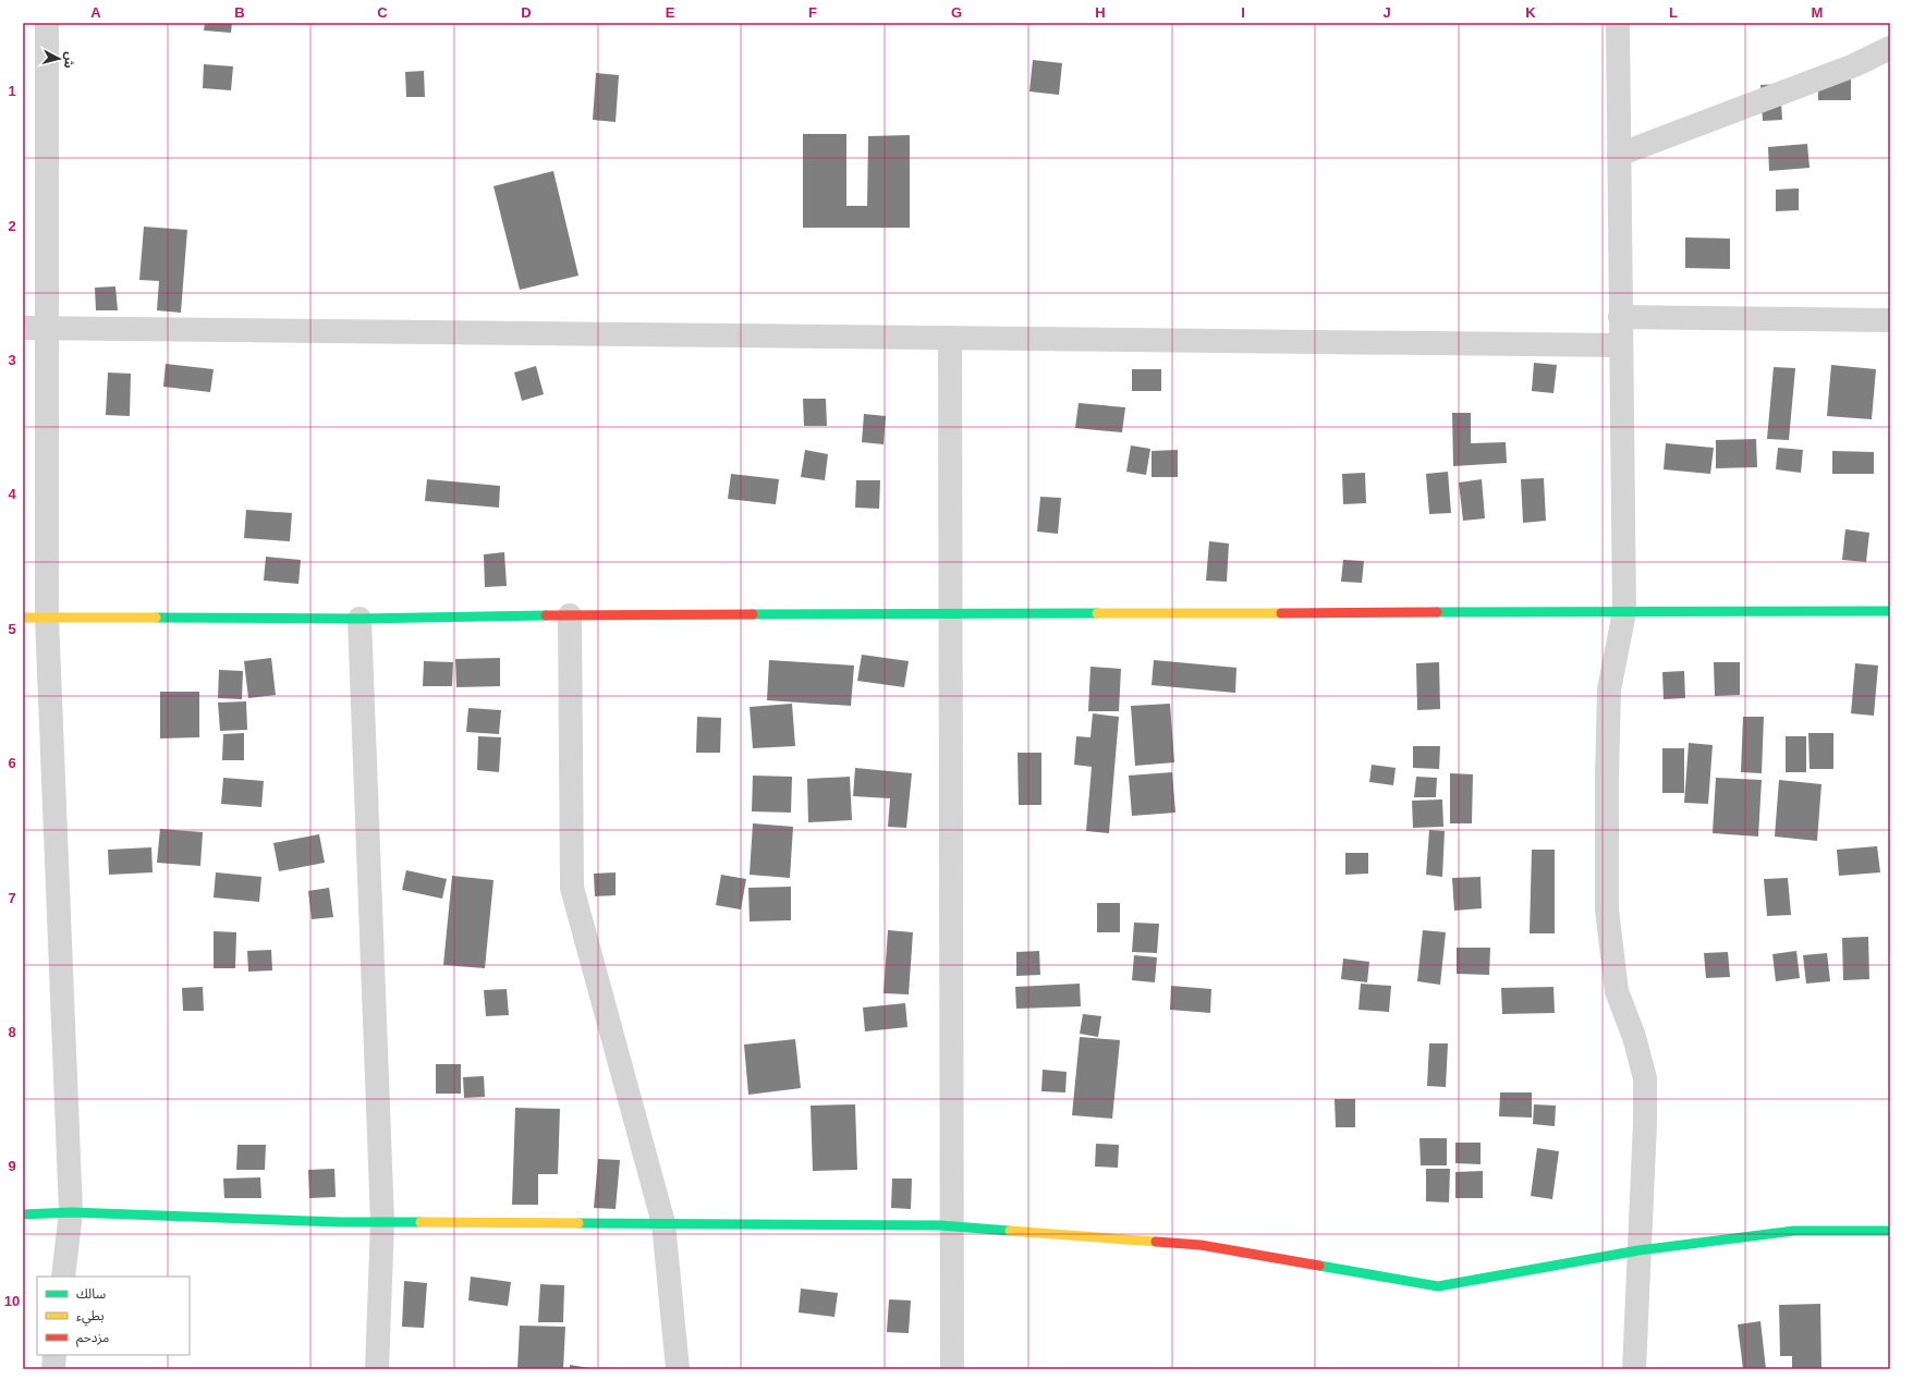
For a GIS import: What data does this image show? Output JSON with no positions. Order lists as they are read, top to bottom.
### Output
{
  "legend": ["سالك", "بطيء", "مزدحم"],
  "north": "right",
  "grid": {
    "columns": [
      "A",
      "B",
      "C",
      "D",
      "E",
      "F",
      "G",
      "H",
      "I",
      "J",
      "K",
      "L",
      "M"
    ],
    "rows": [
      "1",
      "2",
      "3",
      "4",
      "5",
      "6",
      "7",
      "8",
      "9",
      "10"
    ]
  }
}
